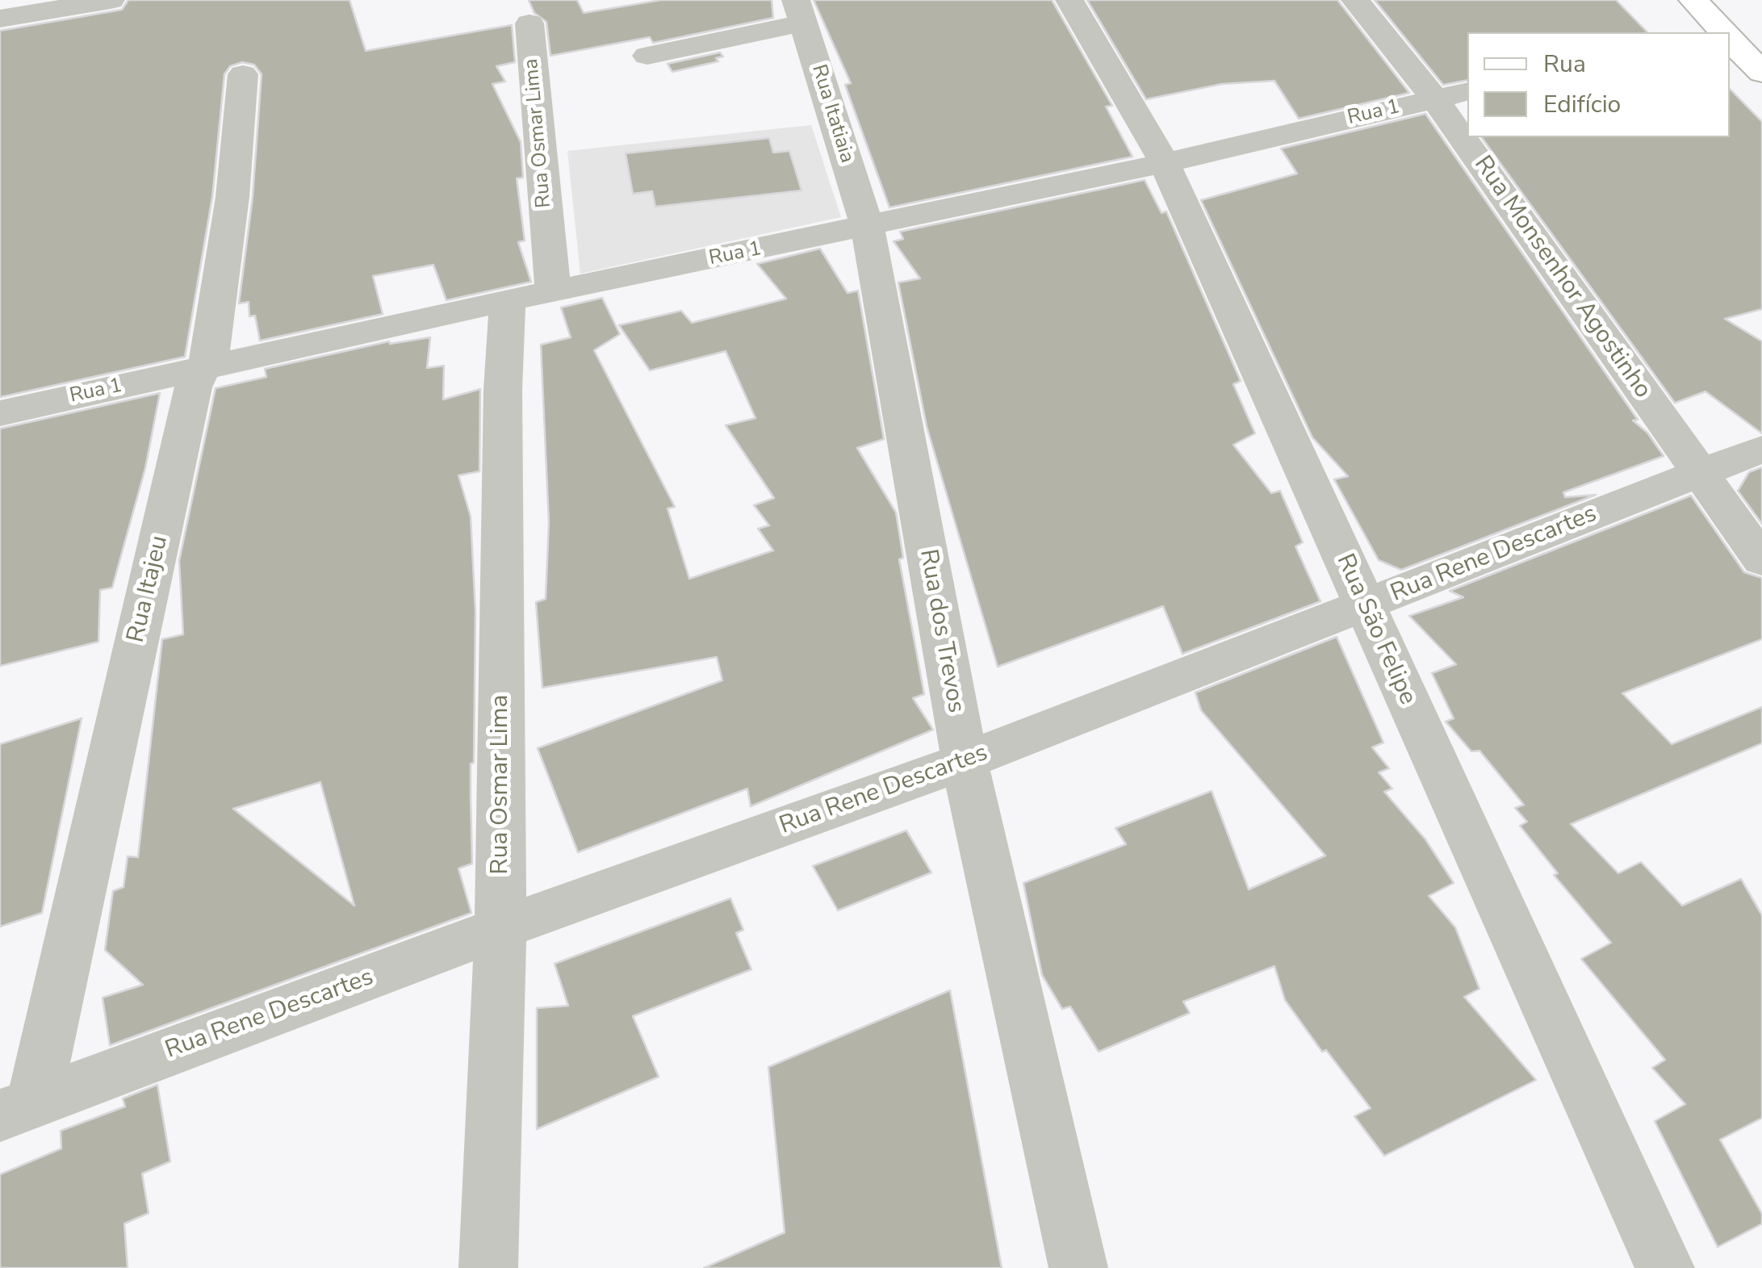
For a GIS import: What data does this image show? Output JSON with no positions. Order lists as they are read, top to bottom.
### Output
{
  "streets": {
    "street": [
      "Rua 1",
      "Rua Itatiaia",
      "Rua Osmar Lima",
      "Rua Monsenhor Agostinho",
      "Rua Rene Descartes",
      "Rua Itajeu",
      "Rua São Felipe",
      "Rua dos Trevos"
    ]
  },
  "crossings": [
    ["Rua 1", "Rua Itatiaia"],
    ["Rua 1", "Rua Osmar Lima"],
    ["Rua 1", "Rua Monsenhor Agostinho"],
    ["Rua 1", "Rua Itajeu"],
    ["Rua 1", "Rua São Felipe"],
    ["Rua 1", "Rua dos Trevos"],
    ["Rua Itatiaia", "Rua dos Trevos"],
    ["Rua Osmar Lima", "Rua Rene Descartes"],
    ["Rua Monsenhor Agostinho", "Rua Rene Descartes"],
    ["Rua Rene Descartes", "Rua Itajeu"],
    ["Rua Rene Descartes", "Rua São Felipe"],
    ["Rua Rene Descartes", "Rua dos Trevos"]
  ],
  "legend": ["Rua", "Edifício"]
}
